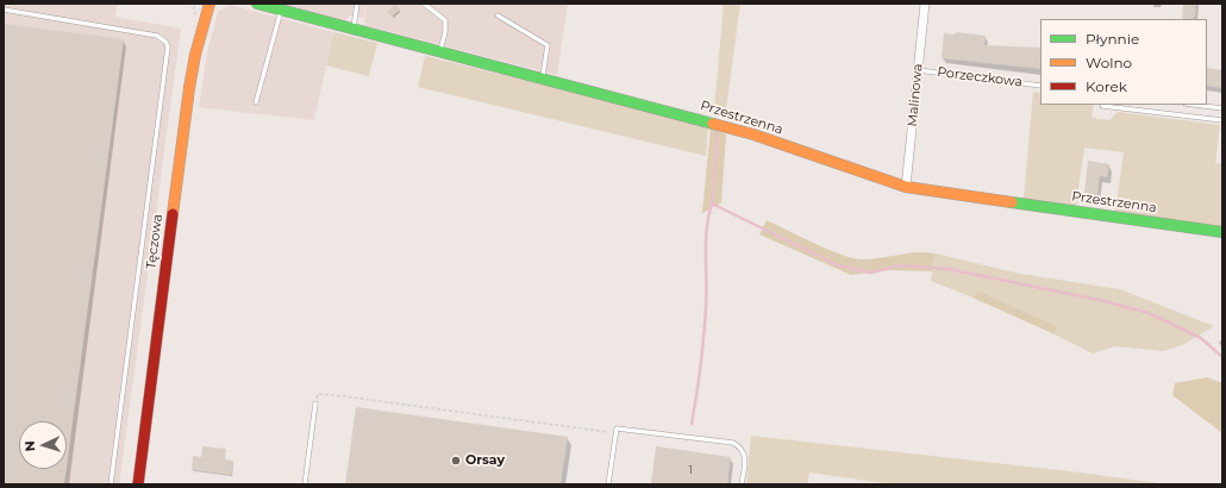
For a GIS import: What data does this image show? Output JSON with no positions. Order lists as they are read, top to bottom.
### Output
{
  "streets": {
    "street": ["Malinowa", "Przestrzenna", "Tęczowa"],
    "lane": ["Porzeczkowa"]
  },
  "crossings": [
    ["Porzeczkowa", "Malinowa"],
    ["Malinowa", "Przestrzenna"]
  ],
  "places": ["Orsay"],
  "house_numbers": ["1"],
  "legend": ["Płynnie", "Wolno", "Korek"],
  "north": "left"
}
